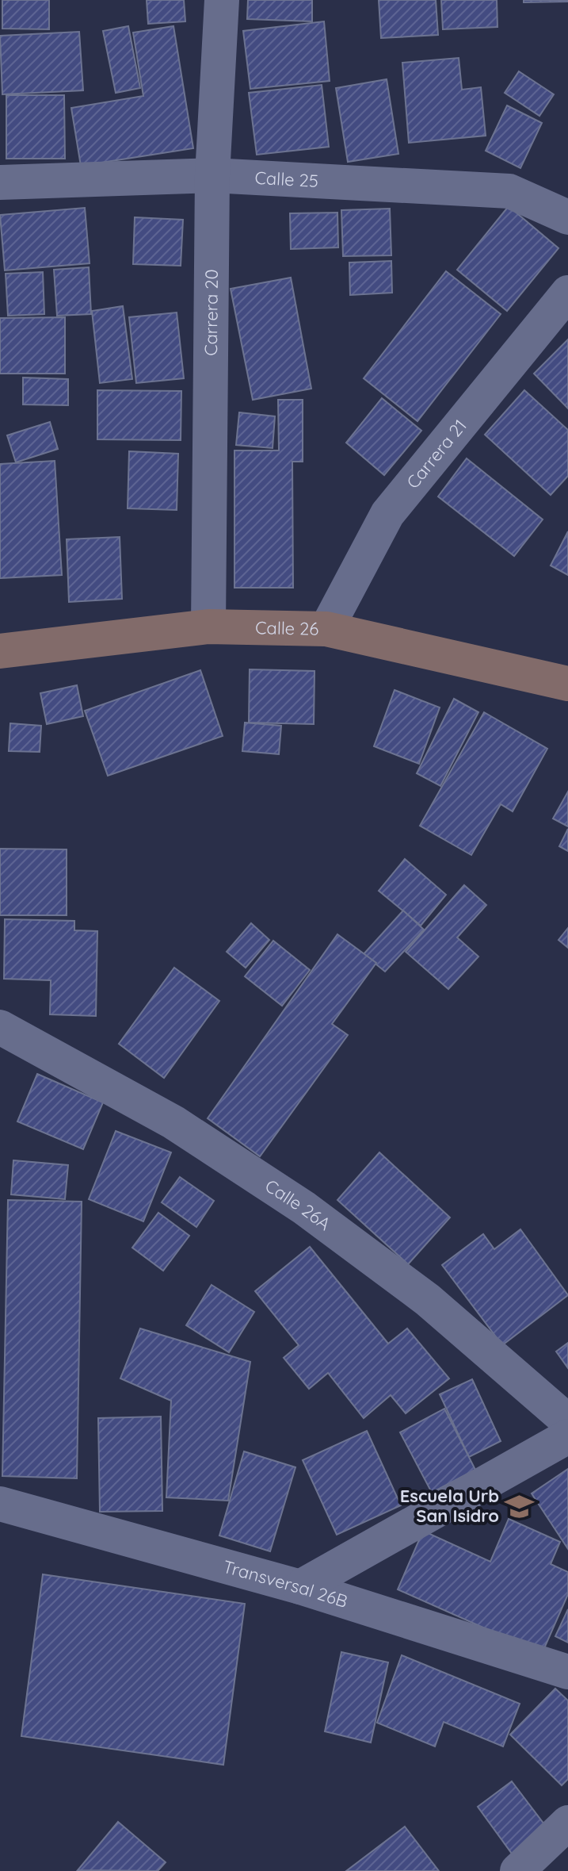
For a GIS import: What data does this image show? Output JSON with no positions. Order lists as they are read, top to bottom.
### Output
{
  "streets": {
    "main road": ["Calle 26"],
    "street": [
      "Calle 25",
      "Carrera 20",
      "Carrera 21",
      "Calle 26A",
      "Transversal 26B"
    ]
  },
  "crossings": [
    ["Calle 25", "Carrera 20"],
    ["Carrera 20", "Calle 26"],
    ["Carrera 21", "Calle 26"]
  ],
  "places": {
    "school or university": ["Escuela Urb San Isidro"]
  }
}
